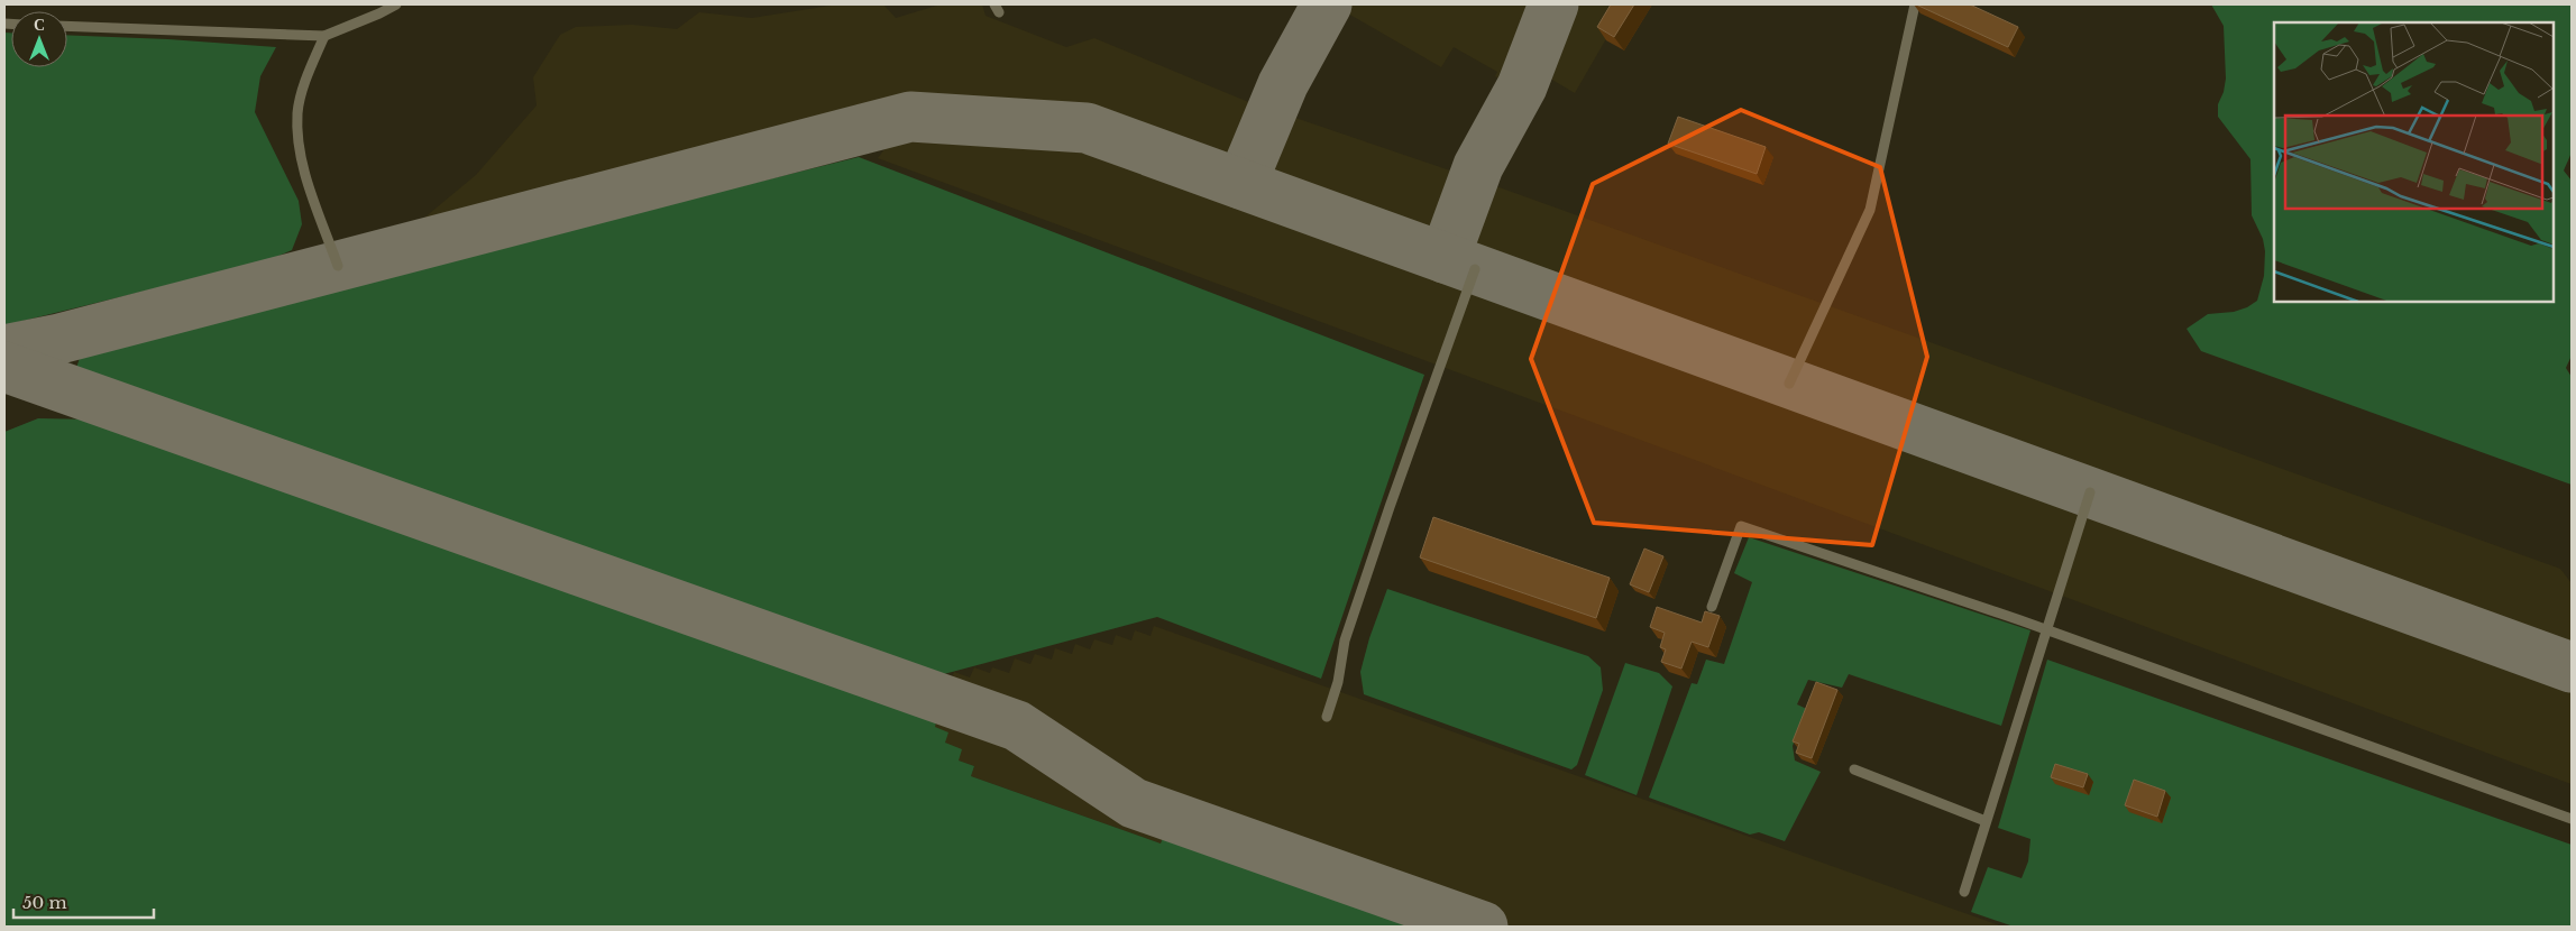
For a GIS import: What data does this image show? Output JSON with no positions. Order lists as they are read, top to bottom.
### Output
{
  "scale_bar": "50 m",
  "north": "top"
}
